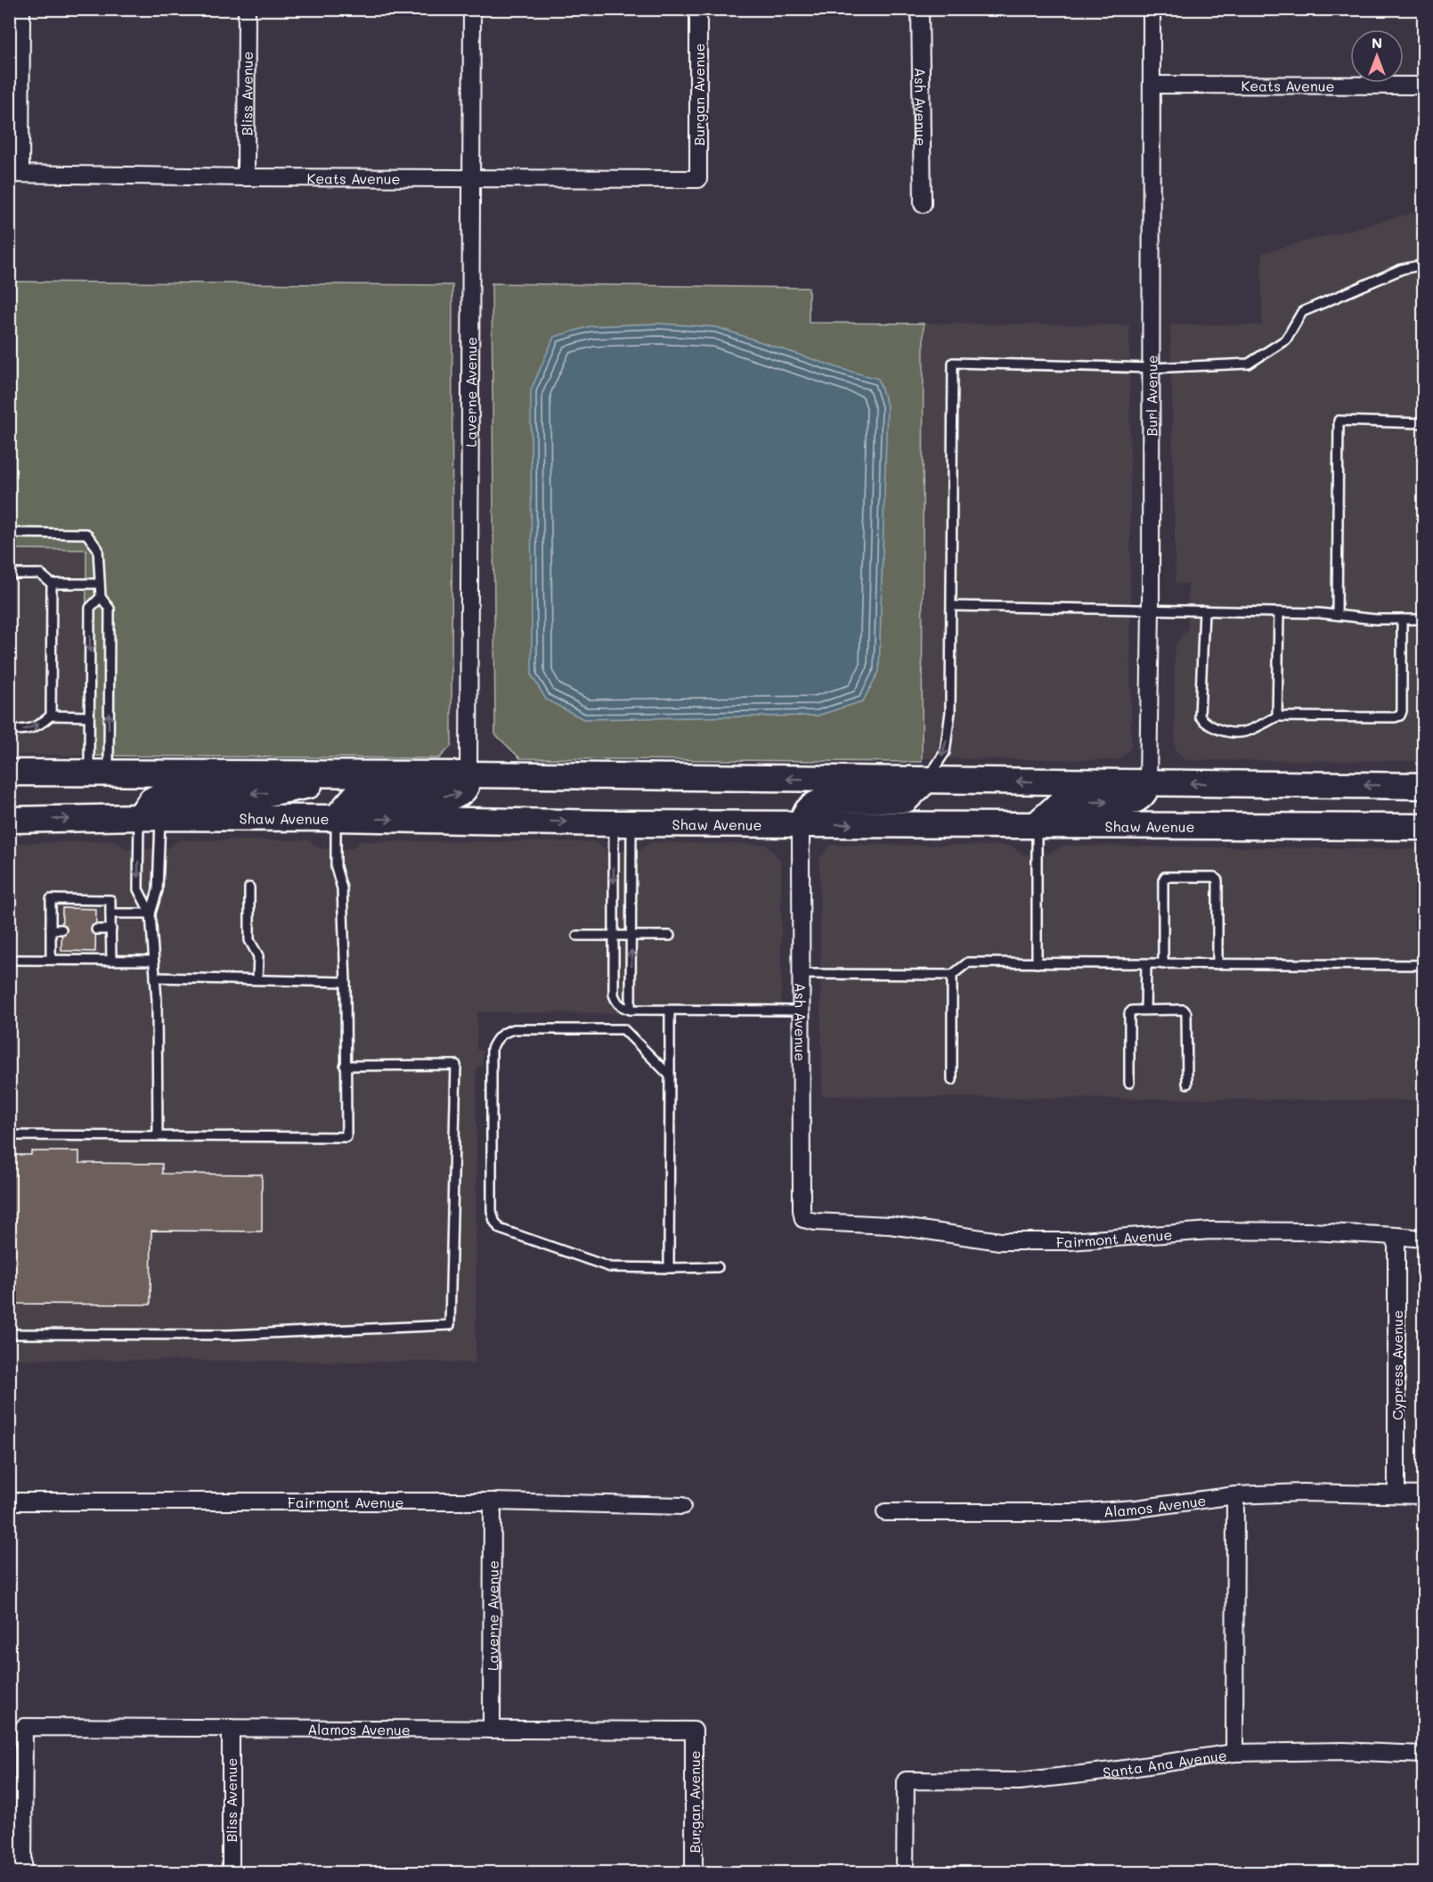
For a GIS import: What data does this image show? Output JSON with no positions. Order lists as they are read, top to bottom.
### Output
{
  "streets": {
    "main road": ["Shaw Avenue"],
    "street": [
      "Keats Avenue",
      "Bliss Avenue",
      "Burgan Avenue",
      "Ash Avenue",
      "Laverne Avenue",
      "Burl Avenue",
      "Fairmont Avenue",
      "Cypress Avenue",
      "Alamos Avenue",
      "Santa Ana Avenue"
    ]
  },
  "crossings": [
    ["Keats Avenue", "Bliss Avenue"],
    ["Keats Avenue", "Burgan Avenue"],
    ["Keats Avenue", "Laverne Avenue"],
    ["Keats Avenue", "Burl Avenue"],
    ["Bliss Avenue", "Alamos Avenue"],
    ["Burgan Avenue", "Alamos Avenue"],
    ["Ash Avenue", "Shaw Avenue"],
    ["Ash Avenue", "Fairmont Avenue"],
    ["Laverne Avenue", "Fairmont Avenue"],
    ["Laverne Avenue", "Alamos Avenue"],
    ["Fairmont Avenue", "Cypress Avenue"],
    ["Cypress Avenue", "Alamos Avenue"]
  ],
  "north": "top"
}
